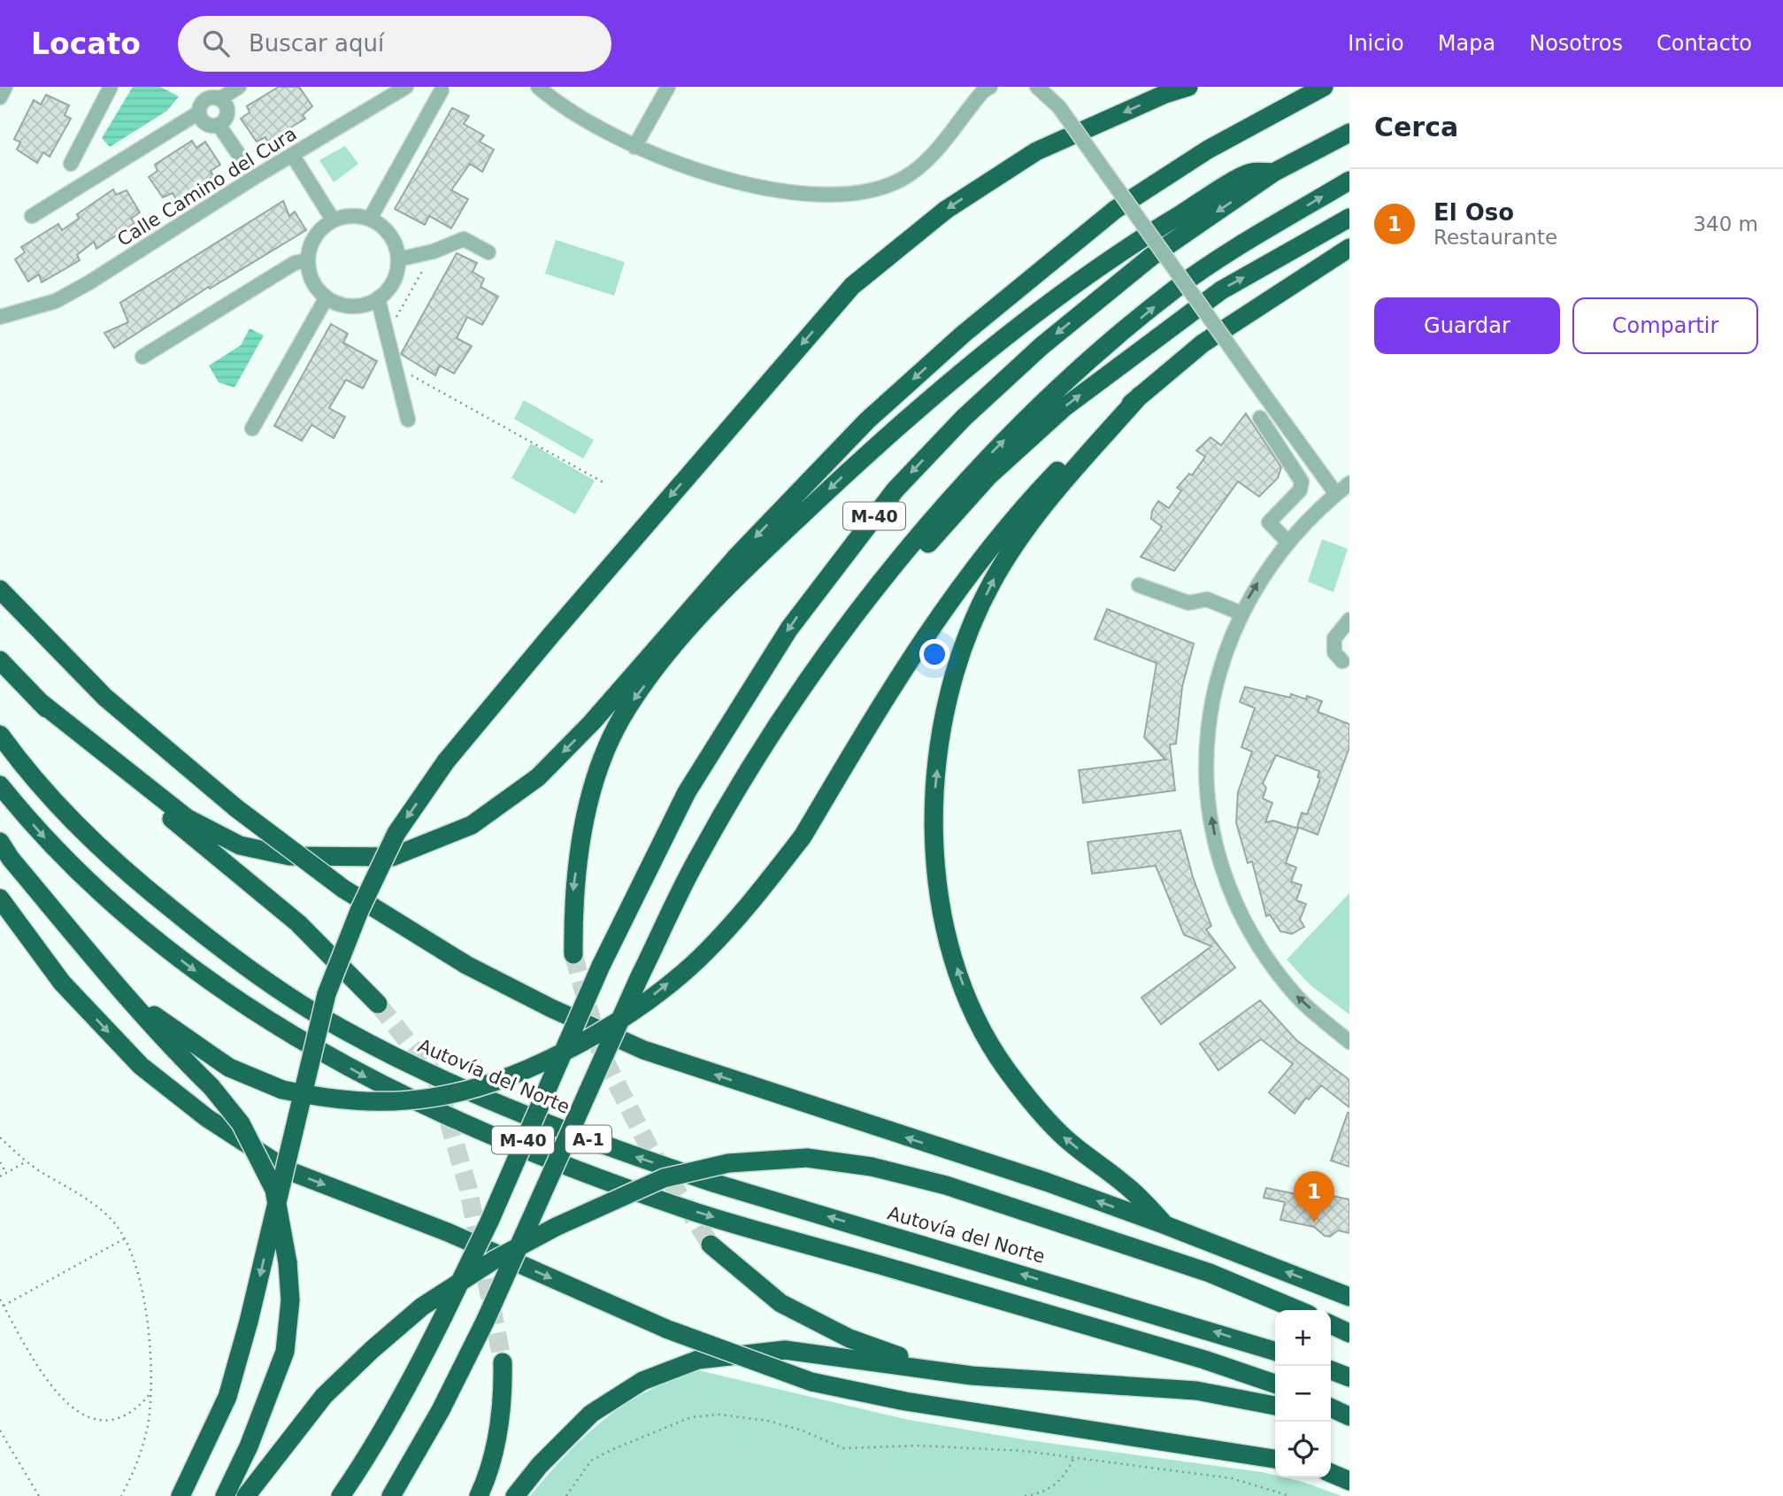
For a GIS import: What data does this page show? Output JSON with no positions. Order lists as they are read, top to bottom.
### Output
{
  "streets": {
    "highway": ["M-40", "Autovía del Norte", "A-1"],
    "street": ["Calle Camino del Cura"]
  },
  "page": {
    "header": "Locato",
    "search": "Buscar aquí",
    "nav": [
      "Inicio",
      "Mapa",
      "Nosotros",
      "Contacto"
    ],
    "heading": "Cerca",
    "list": [
      {
        "mark": "1",
        "name": "El Oso",
        "note": "Restaurante",
        "value": "340 m"
      }
    ],
    "buttons": ["Guardar", "Compartir"],
    "pins": "1",
    "map_buttons": ["+", "−"]
  }
}
